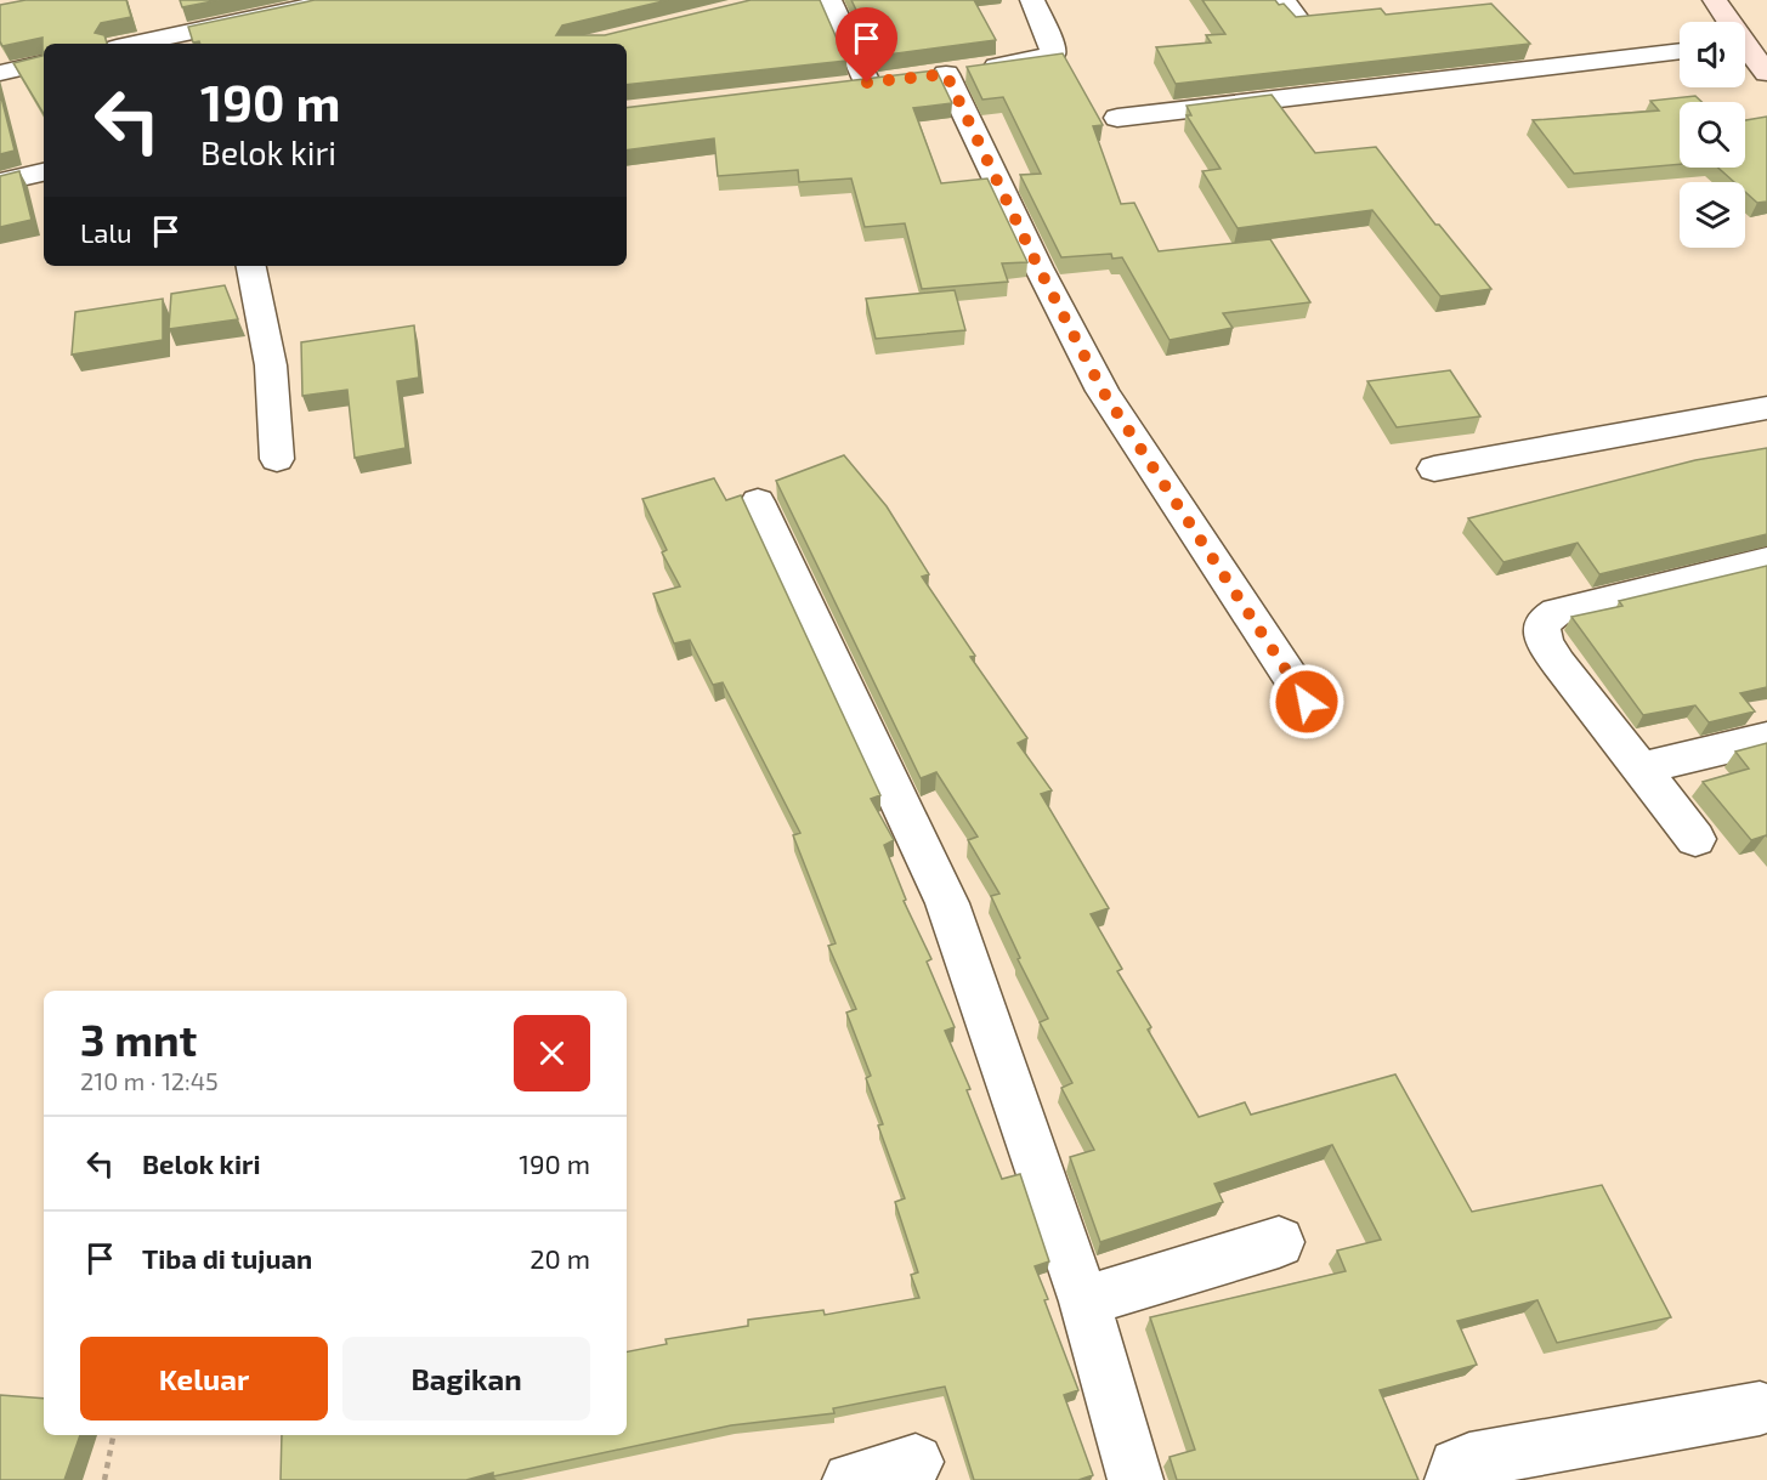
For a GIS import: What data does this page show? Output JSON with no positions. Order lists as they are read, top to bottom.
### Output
{
  "page": {
    "turn": ["190 m", "Belok kiri"],
    "then": "Lalu",
    "heading": ["3 mnt", "210 m · 12:45"],
    "list": [
      {
        "name": "Belok kiri",
        "value": "190 m"
      },
      {
        "name": "Tiba di tujuan",
        "value": "20 m"
      }
    ],
    "buttons": ["Keluar", "Bagikan"]
  }
}
